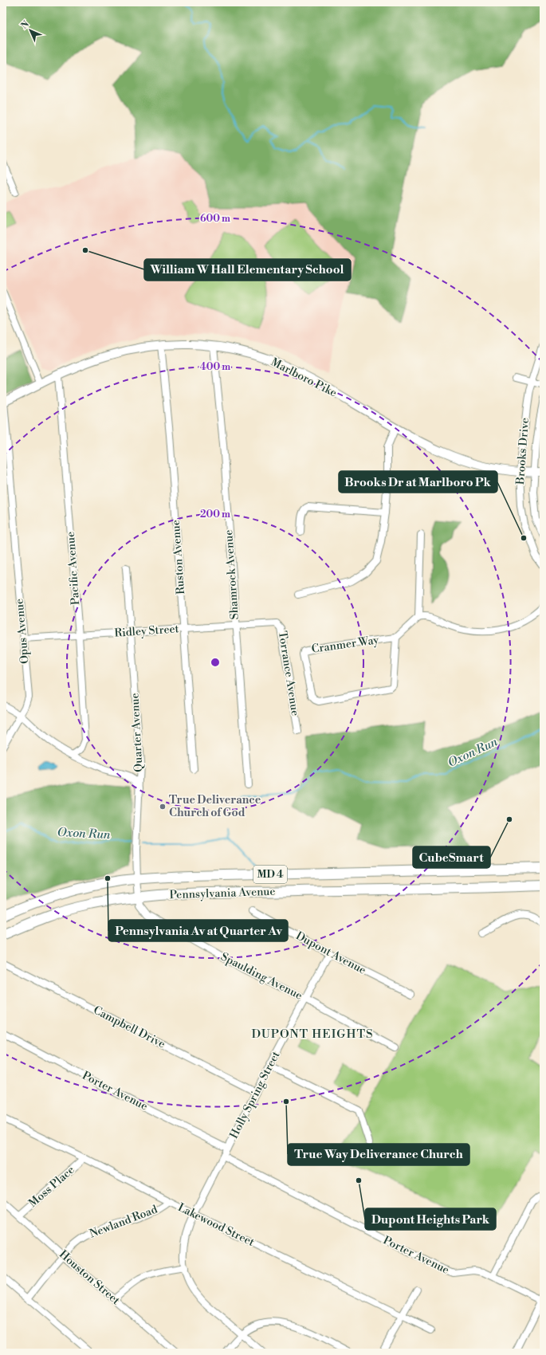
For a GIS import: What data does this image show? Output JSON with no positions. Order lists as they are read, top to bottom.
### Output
{
  "streets": {
    "highway": ["MD 4", "Pennsylvania Avenue"],
    "main road": ["Marlboro Pike"],
    "street": [
      "Brooks Drive",
      "Ruston Avenue",
      "Pacific Avenue",
      "Shamrock Avenue",
      "Opus Avenue",
      "Ridley Street",
      "Cranmer Way",
      "Torrance Avenue",
      "Quarter Avenue",
      "Dupont Avenue",
      "Spaulding Avenue",
      "Campbell Drive",
      "Porter Avenue",
      "Holly Spring Street",
      "Moss Place",
      "Newland Road",
      "Lakewood Street",
      "Houston Street"
    ]
  },
  "crossings": [
    ["Marlboro Pike", "Brooks Drive"],
    ["Marlboro Pike", "Ruston Avenue"],
    ["Marlboro Pike", "Pacific Avenue"],
    ["Marlboro Pike", "Shamrock Avenue"],
    ["Marlboro Pike", "Opus Avenue"],
    ["Ruston Avenue", "Ridley Street"],
    ["Pacific Avenue", "Ridley Street"],
    ["Shamrock Avenue", "Ridley Street"],
    ["Opus Avenue", "Ridley Street"],
    ["Ridley Street", "Torrance Avenue"],
    ["Ridley Street", "Quarter Avenue"],
    ["Quarter Avenue", "Pennsylvania Avenue"],
    ["Quarter Avenue", "Spaulding Avenue"],
    ["Pennsylvania Avenue", "Spaulding Avenue"],
    ["Dupont Avenue", "Holly Spring Street"],
    ["Spaulding Avenue", "Holly Spring Street"],
    ["Campbell Drive", "Holly Spring Street"],
    ["Porter Avenue", "Holly Spring Street"],
    ["Holly Spring Street", "Lakewood Street"],
    ["Moss Place", "Lakewood Street"],
    ["Moss Place", "Houston Street"],
    ["Newland Road", "Lakewood Street"],
    ["Newland Road", "Houston Street"]
  ],
  "districts": ["DUPONT HEIGHTS"],
  "water": ["Oxon Run"],
  "places": [
    "William W Hall Elementary School",
    "Brooks Dr at Marlboro Pk",
    "True Deliverance Church of God",
    "CubeSmart",
    "Pennsylvania Av at Quarter Av",
    "True Way Deliverance Church",
    "Dupont Heights Park"
  ],
  "north": "top left",
  "rings": ["600 m", "400 m", "200 m"]
}
